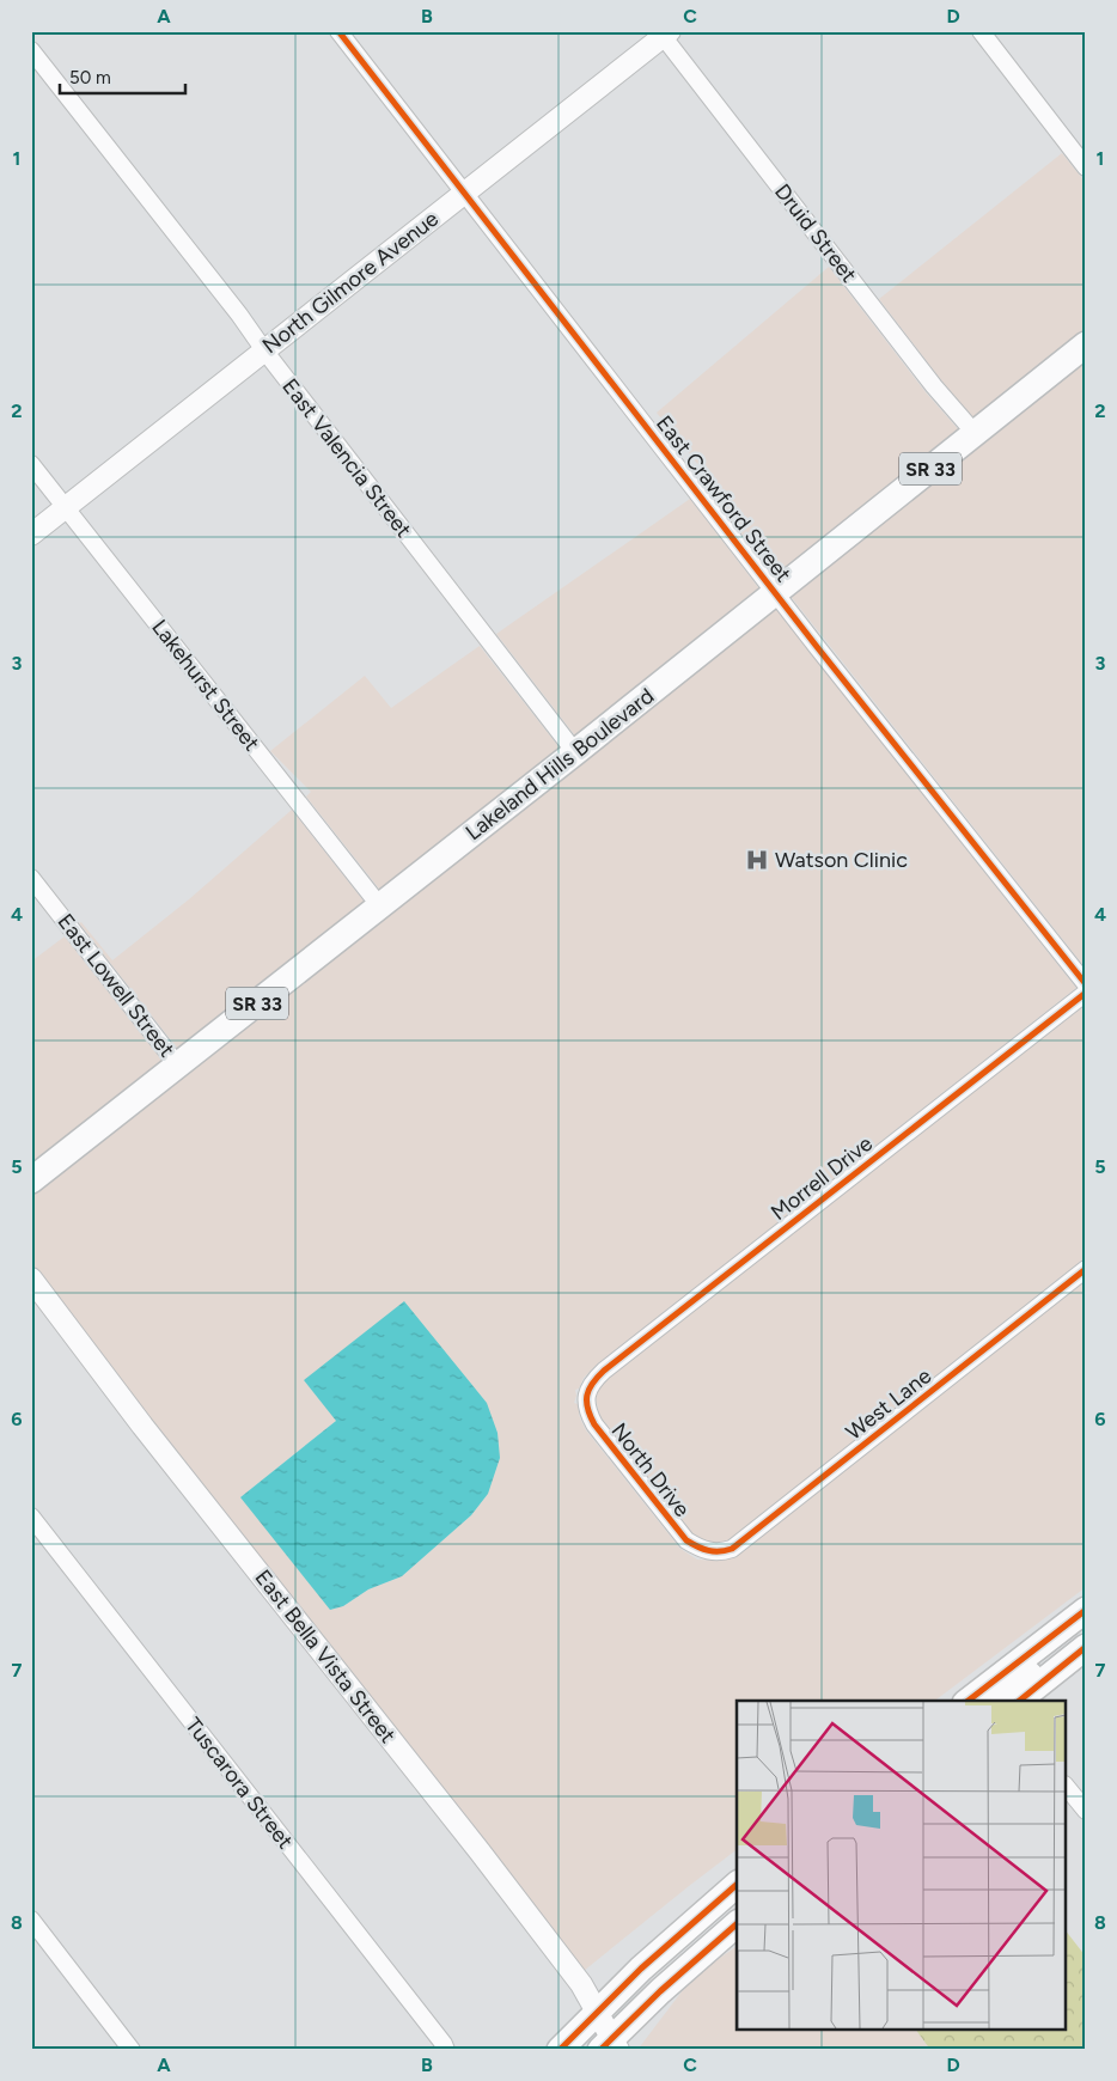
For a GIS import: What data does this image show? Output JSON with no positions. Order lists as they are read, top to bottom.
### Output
{
  "streets": {
    "main road": ["SR 33", "Lakeland Hills Boulevard"],
    "street": [
      "Druid Street",
      "North Gilmore Avenue",
      "East Valencia Street",
      "East Crawford Street",
      "Lakehurst Street",
      "East Lowell Street",
      "Morrell Drive",
      "West Lane",
      "North Drive",
      "East Bella Vista Street",
      "Tuscarora Street"
    ]
  },
  "crossings": [
    ["Druid Street", "North Gilmore Avenue"],
    ["Druid Street", "Lakeland Hills Boulevard"],
    ["North Gilmore Avenue", "East Valencia Street"],
    ["North Gilmore Avenue", "East Crawford Street"],
    ["North Gilmore Avenue", "Lakehurst Street"],
    ["East Valencia Street", "Lakeland Hills Boulevard"],
    ["East Crawford Street", "Lakeland Hills Boulevard"],
    ["Lakehurst Street", "Lakeland Hills Boulevard"],
    ["Lakeland Hills Boulevard", "East Lowell Street"],
    ["Morrell Drive", "North Drive"],
    ["West Lane", "North Drive"]
  ],
  "places": {
    "hospital": ["Watson Clinic"]
  },
  "scale_bar": "50 m",
  "grid": {
    "columns": [
      "A",
      "B",
      "C",
      "D"
    ],
    "rows": [
      "1",
      "2",
      "3",
      "4",
      "5",
      "6",
      "7",
      "8"
    ]
  }
}
